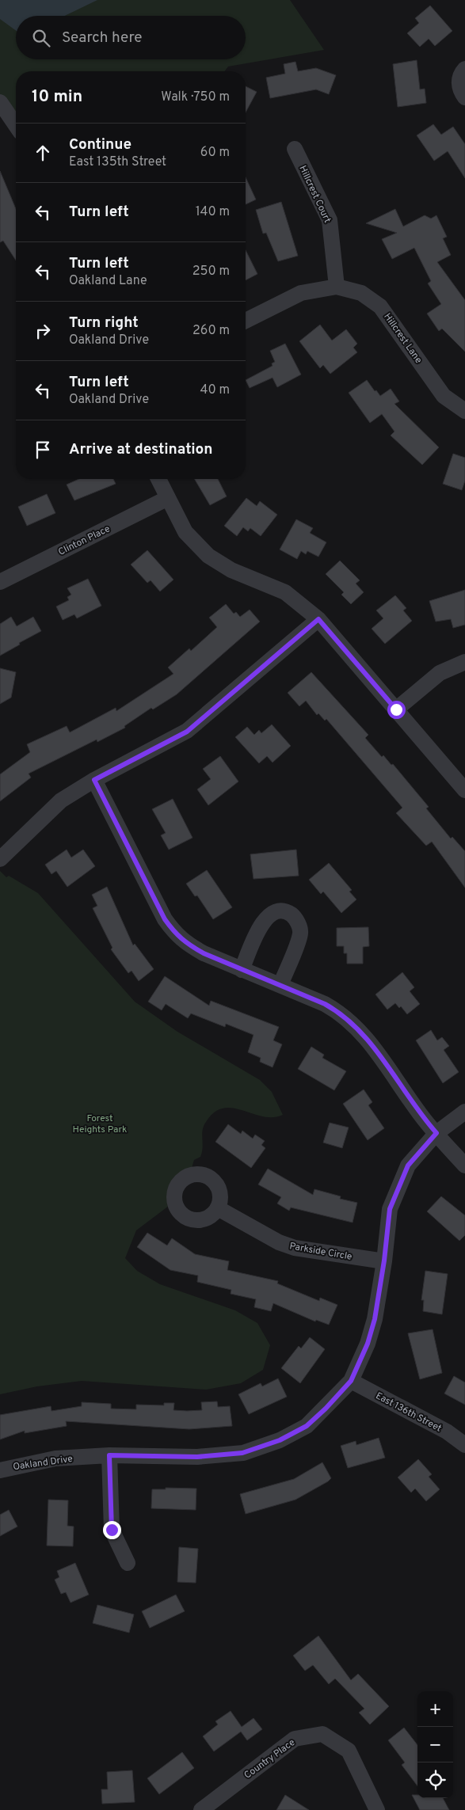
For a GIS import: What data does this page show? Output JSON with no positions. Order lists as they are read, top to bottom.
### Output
{
  "streets": {
    "street": [
      "Hillcrest Court",
      "Hillcrest Lane",
      "Clinton Place",
      "Parkside Circle",
      "East 136th Street",
      "Oakland Drive",
      "Country Place"
    ]
  },
  "crossings": [
    ["Hillcrest Court", "Hillcrest Lane"],
    ["Parkside Circle", "Oakland Drive"],
    ["East 136th Street", "Oakland Drive"]
  ],
  "parks": ["Forest Heights Park"],
  "page": {
    "search": "Search here",
    "heading": ["10 min", "Walk · 750 m"],
    "list": [
      ["Continue", "East 135th Street", "60 m"],
      ["Turn left", "140 m"],
      ["Turn left", "Oakland Lane", "250 m"],
      ["Turn right", "Oakland Drive", "260 m"],
      ["Turn left", "Oakland Drive", "40 m"],
      "Arrive at destination"
    ],
    "map_buttons": ["+", "−"]
  }
}
